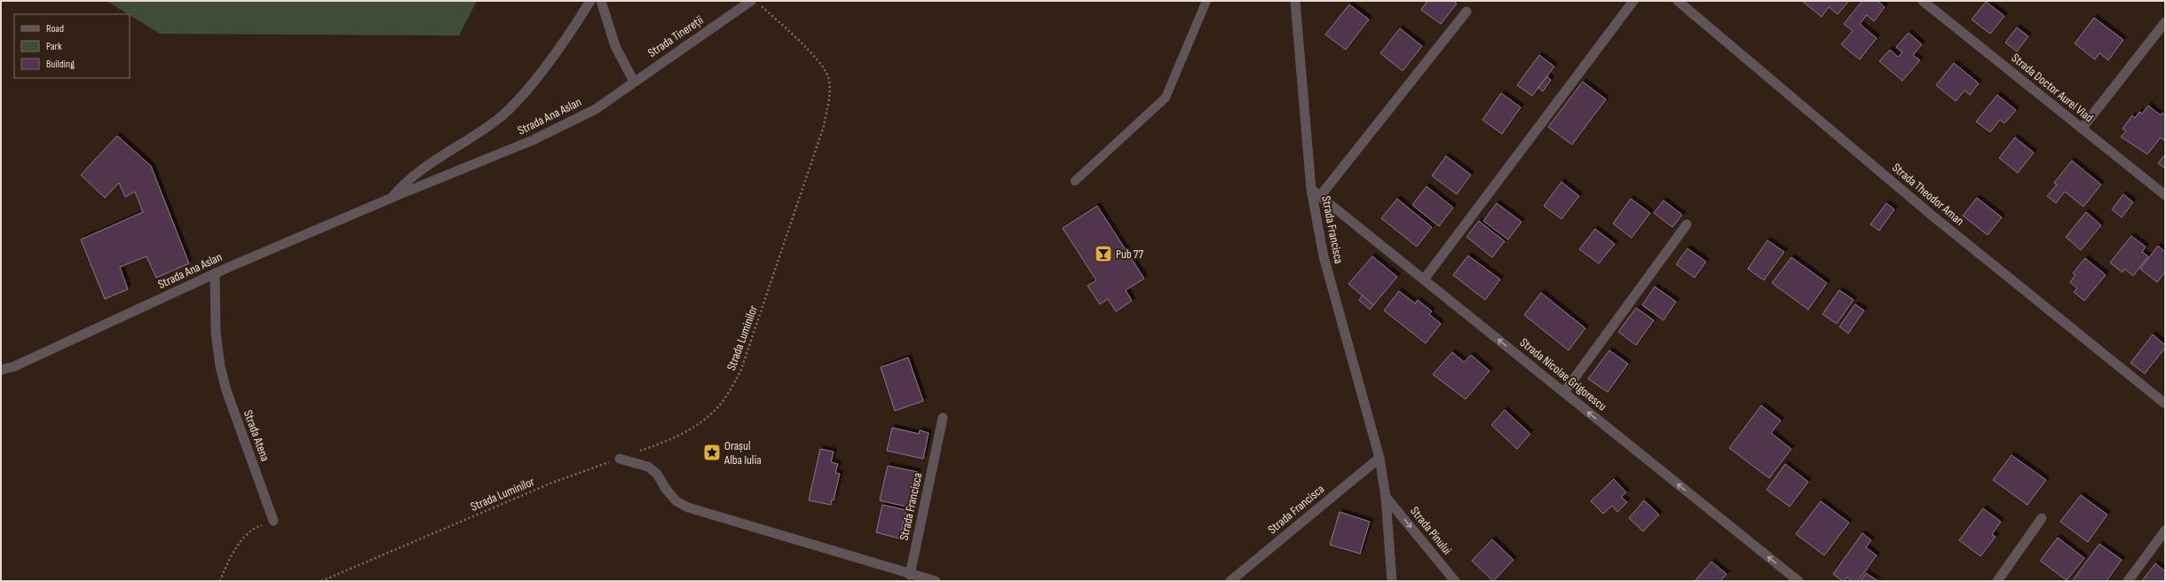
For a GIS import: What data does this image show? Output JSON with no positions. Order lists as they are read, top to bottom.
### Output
{
  "streets": {
    "street": [
      "Strada Tinereții",
      "Strada Doctor Aurel Vlad",
      "Strada Ana Aslan",
      "Strada Theodor Aman",
      "Strada Francisca",
      "Strada Nicolae Grigorescu",
      "Strada Atena",
      "Strada Pinului"
    ],
    "path": ["Strada Luminilor"]
  },
  "crossings": [
    ["Strada Tinereții", "Strada Ana Aslan"],
    ["Strada Ana Aslan", "Strada Atena"],
    ["Strada Francisca", "Strada Nicolae Grigorescu"],
    ["Strada Francisca", "Strada Pinului"]
  ],
  "one_way": ["Strada Nicolae Grigorescu", "Strada Pinului"],
  "places": {
    "bar": ["Pub 77"],
    "place": ["Orașul Alba Iulia"]
  },
  "legend": ["Road", "Park", "Building"]
}
